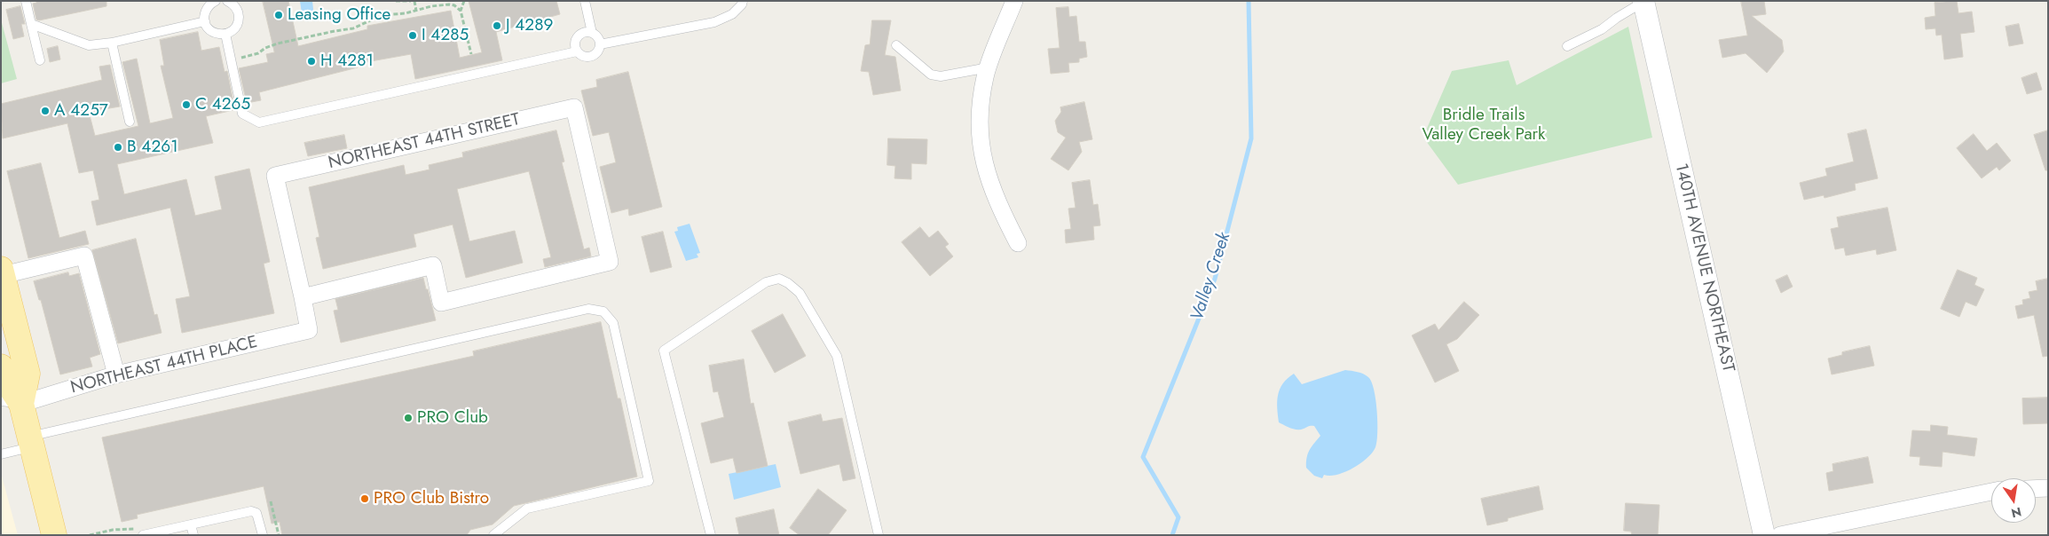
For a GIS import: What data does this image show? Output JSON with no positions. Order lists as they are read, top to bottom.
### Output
{
  "streets": {
    "street": ["NORTHEAST 44TH STREET", "140TH AVENUE NORTHEAST", "NORTHEAST 44TH PLACE"]
  },
  "crossings": [
    ["NORTHEAST 44TH STREET", "NORTHEAST 44TH PLACE"]
  ],
  "water": ["Valley Creek"],
  "parks": ["Bridle Trails Valley Creek Park"],
  "places": [
    "Leasing Office",
    "J 4289",
    "I 4285",
    "H 4281",
    "C 4265",
    "A 4257",
    "B 4261",
    "PRO Club",
    "PRO Club Bistro"
  ],
  "north": "bottom"
}
